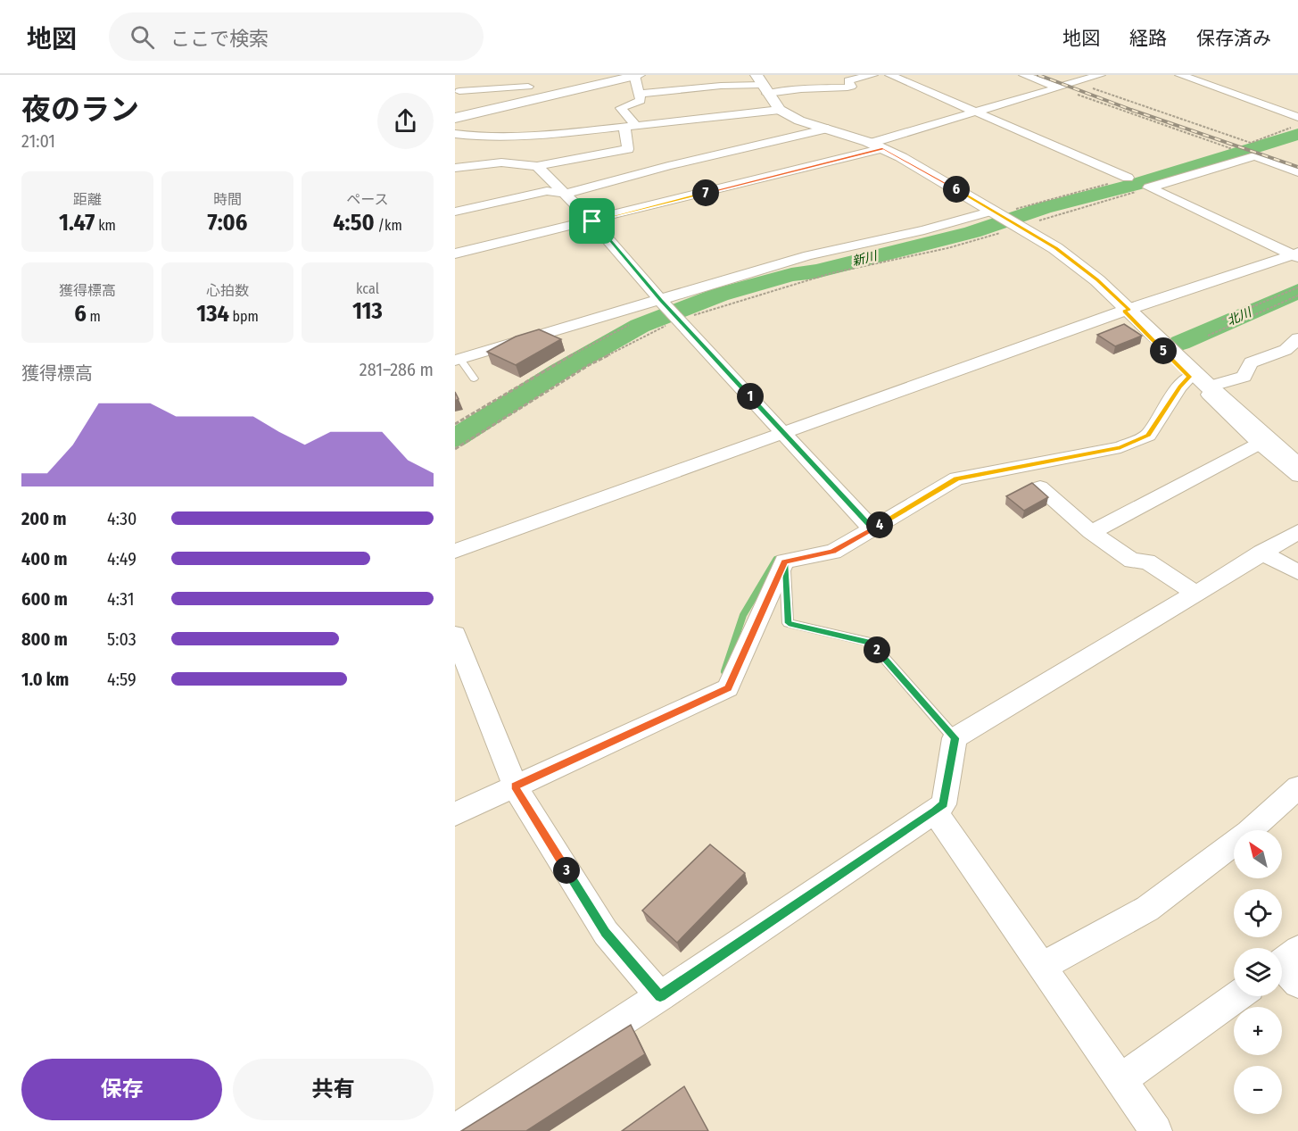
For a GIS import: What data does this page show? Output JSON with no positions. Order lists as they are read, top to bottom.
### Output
{
  "water": ["新川", "北川"],
  "north": "top left",
  "page": {
    "header": "地図",
    "search": "ここで検索",
    "nav": ["地図", "経路", "保存済み"],
    "heading": ["夜のラン", "21:01"],
    "stats": [
      ["距離", "1.47 km"],
      ["時間", "7:06"],
      ["ペース", "4:50 /km"],
      ["獲得標高", "6 m"],
      ["心拍数", "134 bpm"],
      ["kcal", "113"]
    ],
    "pins": [
      "6",
      "7",
      "5",
      "1",
      "4",
      "2",
      "3"
    ],
    "chart": ["獲得標高", "281–286 m"],
    "list": [
      {
        "name": "200 m",
        "note": "4:30"
      },
      {
        "name": "400 m",
        "note": "4:49"
      },
      {
        "name": "600 m",
        "note": "4:31"
      },
      {
        "name": "800 m",
        "note": "5:03"
      },
      {
        "name": "1.0 km",
        "note": "4:59"
      }
    ],
    "map_buttons": ["+", "−"],
    "buttons": ["保存", "共有"]
  }
}
